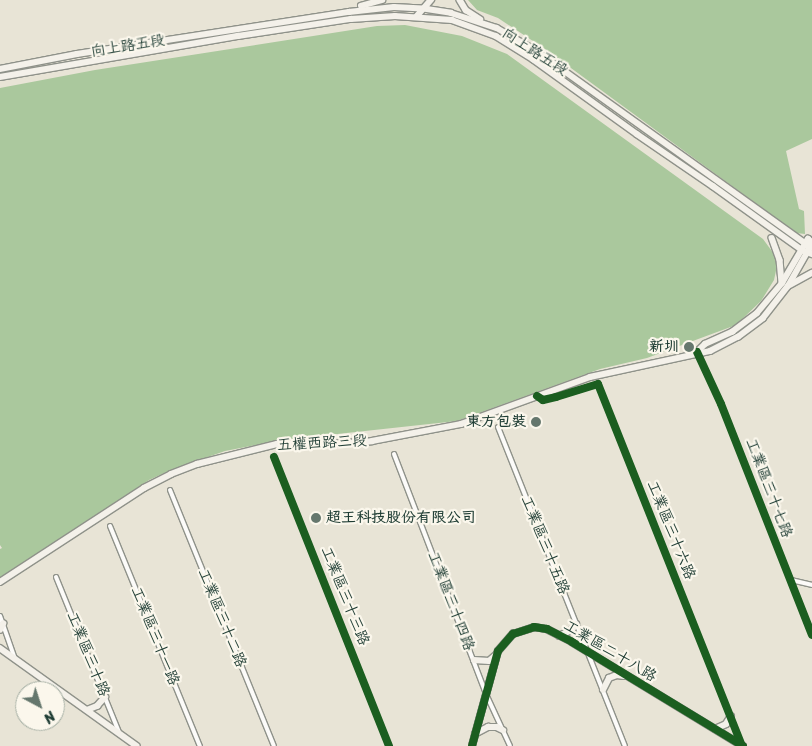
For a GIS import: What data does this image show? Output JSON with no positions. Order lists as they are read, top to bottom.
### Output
{
  "streets": {
    "main road": ["向上路五段", "五權西路三段", "工業區二十八路"],
    "street": [
      "工業區三十七路",
      "工業區三十六路",
      "工業區三十五路",
      "工業區三十三路",
      "工業區三十四路",
      "工業區三十二路",
      "工業區三十一路",
      "工業區三十路"
    ]
  },
  "crossings": [
    ["向上路五段", "五權西路三段"],
    ["五權西路三段", "工業區三十七路"],
    ["五權西路三段", "工業區三十六路"],
    ["工業區三十六路", "工業區二十八路"],
    ["工業區三十五路", "工業區二十八路"],
    ["工業區三十四路", "工業區二十八路"]
  ],
  "places": ["新圳", "東方包裝", "超王科技股份有限公司"],
  "north": "bottom right"
}
